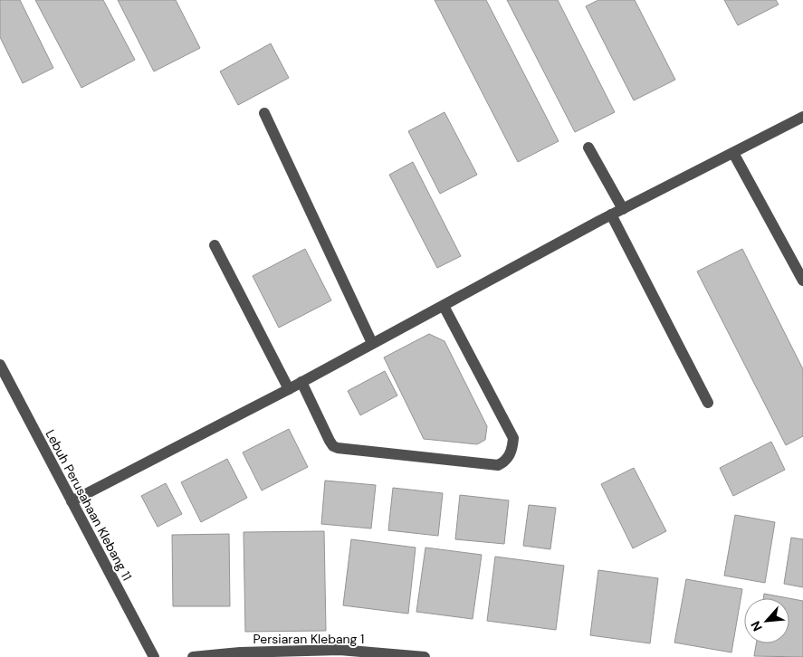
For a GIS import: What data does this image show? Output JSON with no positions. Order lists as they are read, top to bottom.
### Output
{
  "streets": {
    "street": ["Lebuh Perusahaan Klebang 11", "Persiaran Klebang 1"]
  },
  "north": "bottom left"
}
